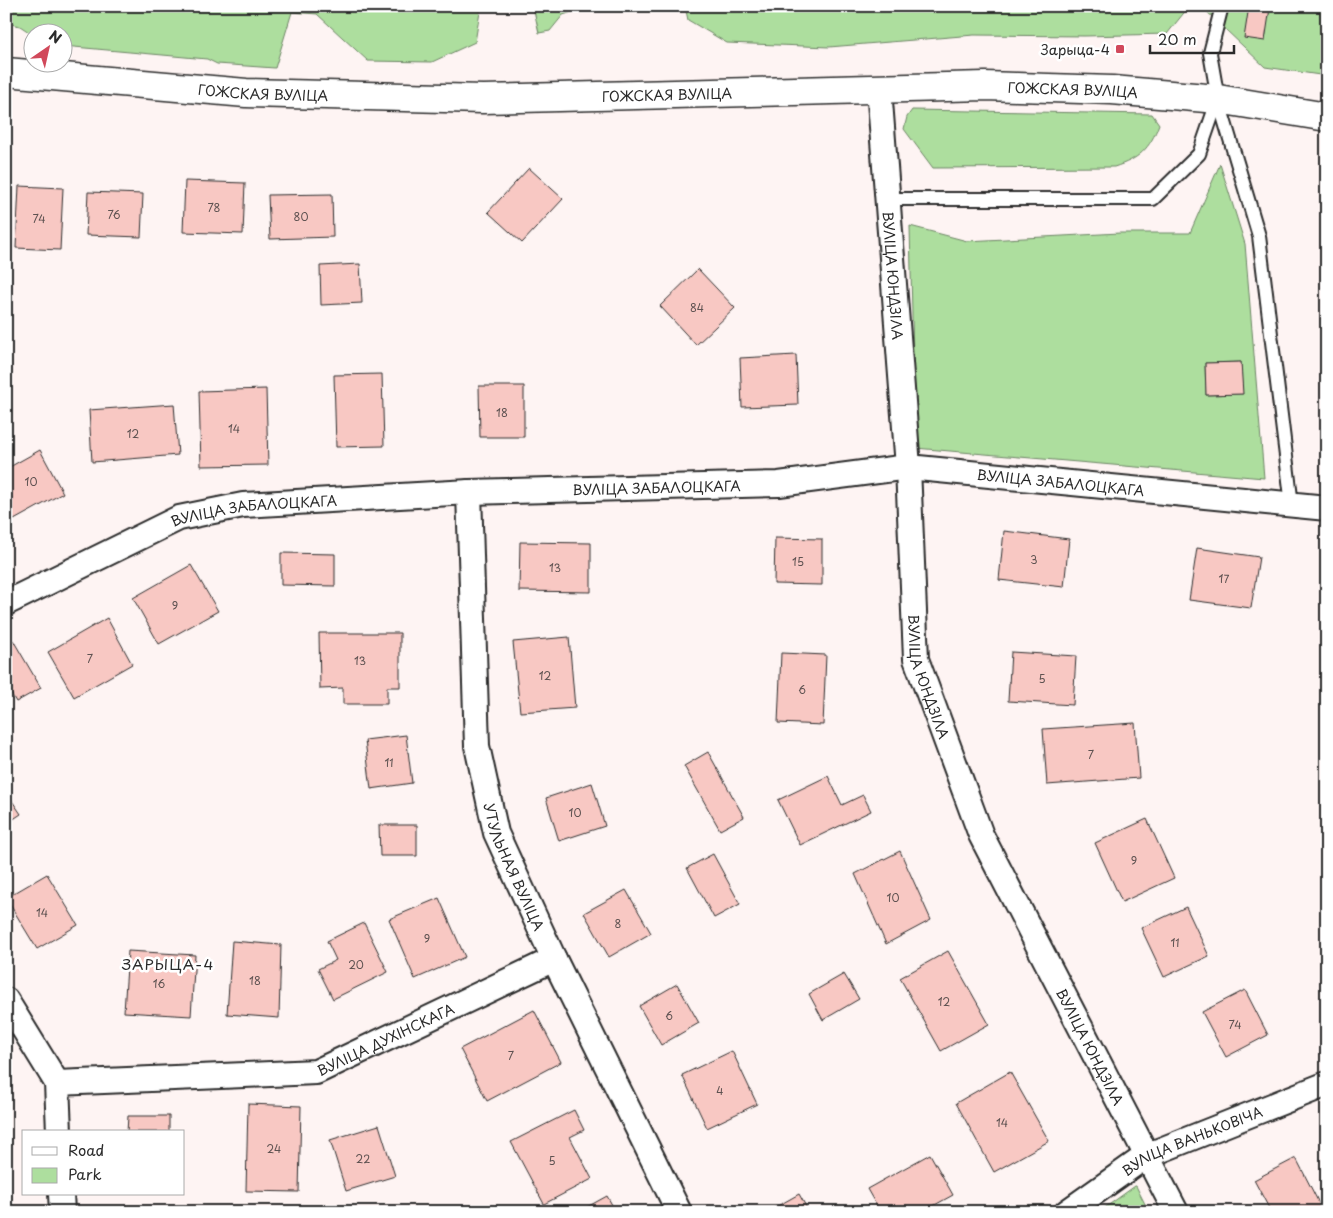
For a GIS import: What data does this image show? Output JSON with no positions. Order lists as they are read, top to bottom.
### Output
{
  "streets": {
    "street": [
      "ГОЖСКАЯ ВУЛІЦА",
      "ВУЛІЦА ЮНДЗІЛА",
      "ВУЛІЦА ЗАБАЛОЦКАГА",
      "УТУЛЬНАЯ ВУЛІЦА",
      "ВУЛІЦА ДУХІНСКАГА",
      "ВУЛІЦА ВАНЬКОВІЧА"
    ]
  },
  "crossings": [
    ["ГОЖСКАЯ ВУЛІЦА", "ВУЛІЦА ЮНДЗІЛА"],
    ["ВУЛІЦА ЮНДЗІЛА", "ВУЛІЦА ЗАБАЛОЦКАГА"],
    ["ВУЛІЦА ЮНДЗІЛА", "ВУЛІЦА ВАНЬКОВІЧА"],
    ["ВУЛІЦА ЗАБАЛОЦКАГА", "УТУЛЬНАЯ ВУЛІЦА"],
    ["УТУЛЬНАЯ ВУЛІЦА", "ВУЛІЦА ДУХІНСКАГА"]
  ],
  "districts": ["ЗАРЫЦА-4"],
  "places": {
    "transit": ["Зарыца-4"]
  },
  "house_numbers": [
    "78",
    "76",
    "80",
    "74",
    "84",
    "18",
    "14",
    "12",
    "10",
    "3",
    "15",
    "13",
    "17",
    "9",
    "7",
    "13",
    "12",
    "5",
    "6",
    "7",
    "11",
    "10",
    "9",
    "10",
    "14",
    "8",
    "9",
    "11",
    "20",
    "18",
    "16",
    "12",
    "6",
    "74",
    "7",
    "4",
    "14",
    "24",
    "22",
    "5"
  ],
  "legend": ["Road", "Park"],
  "scale_bar": "20 m",
  "north": "top right"
}
